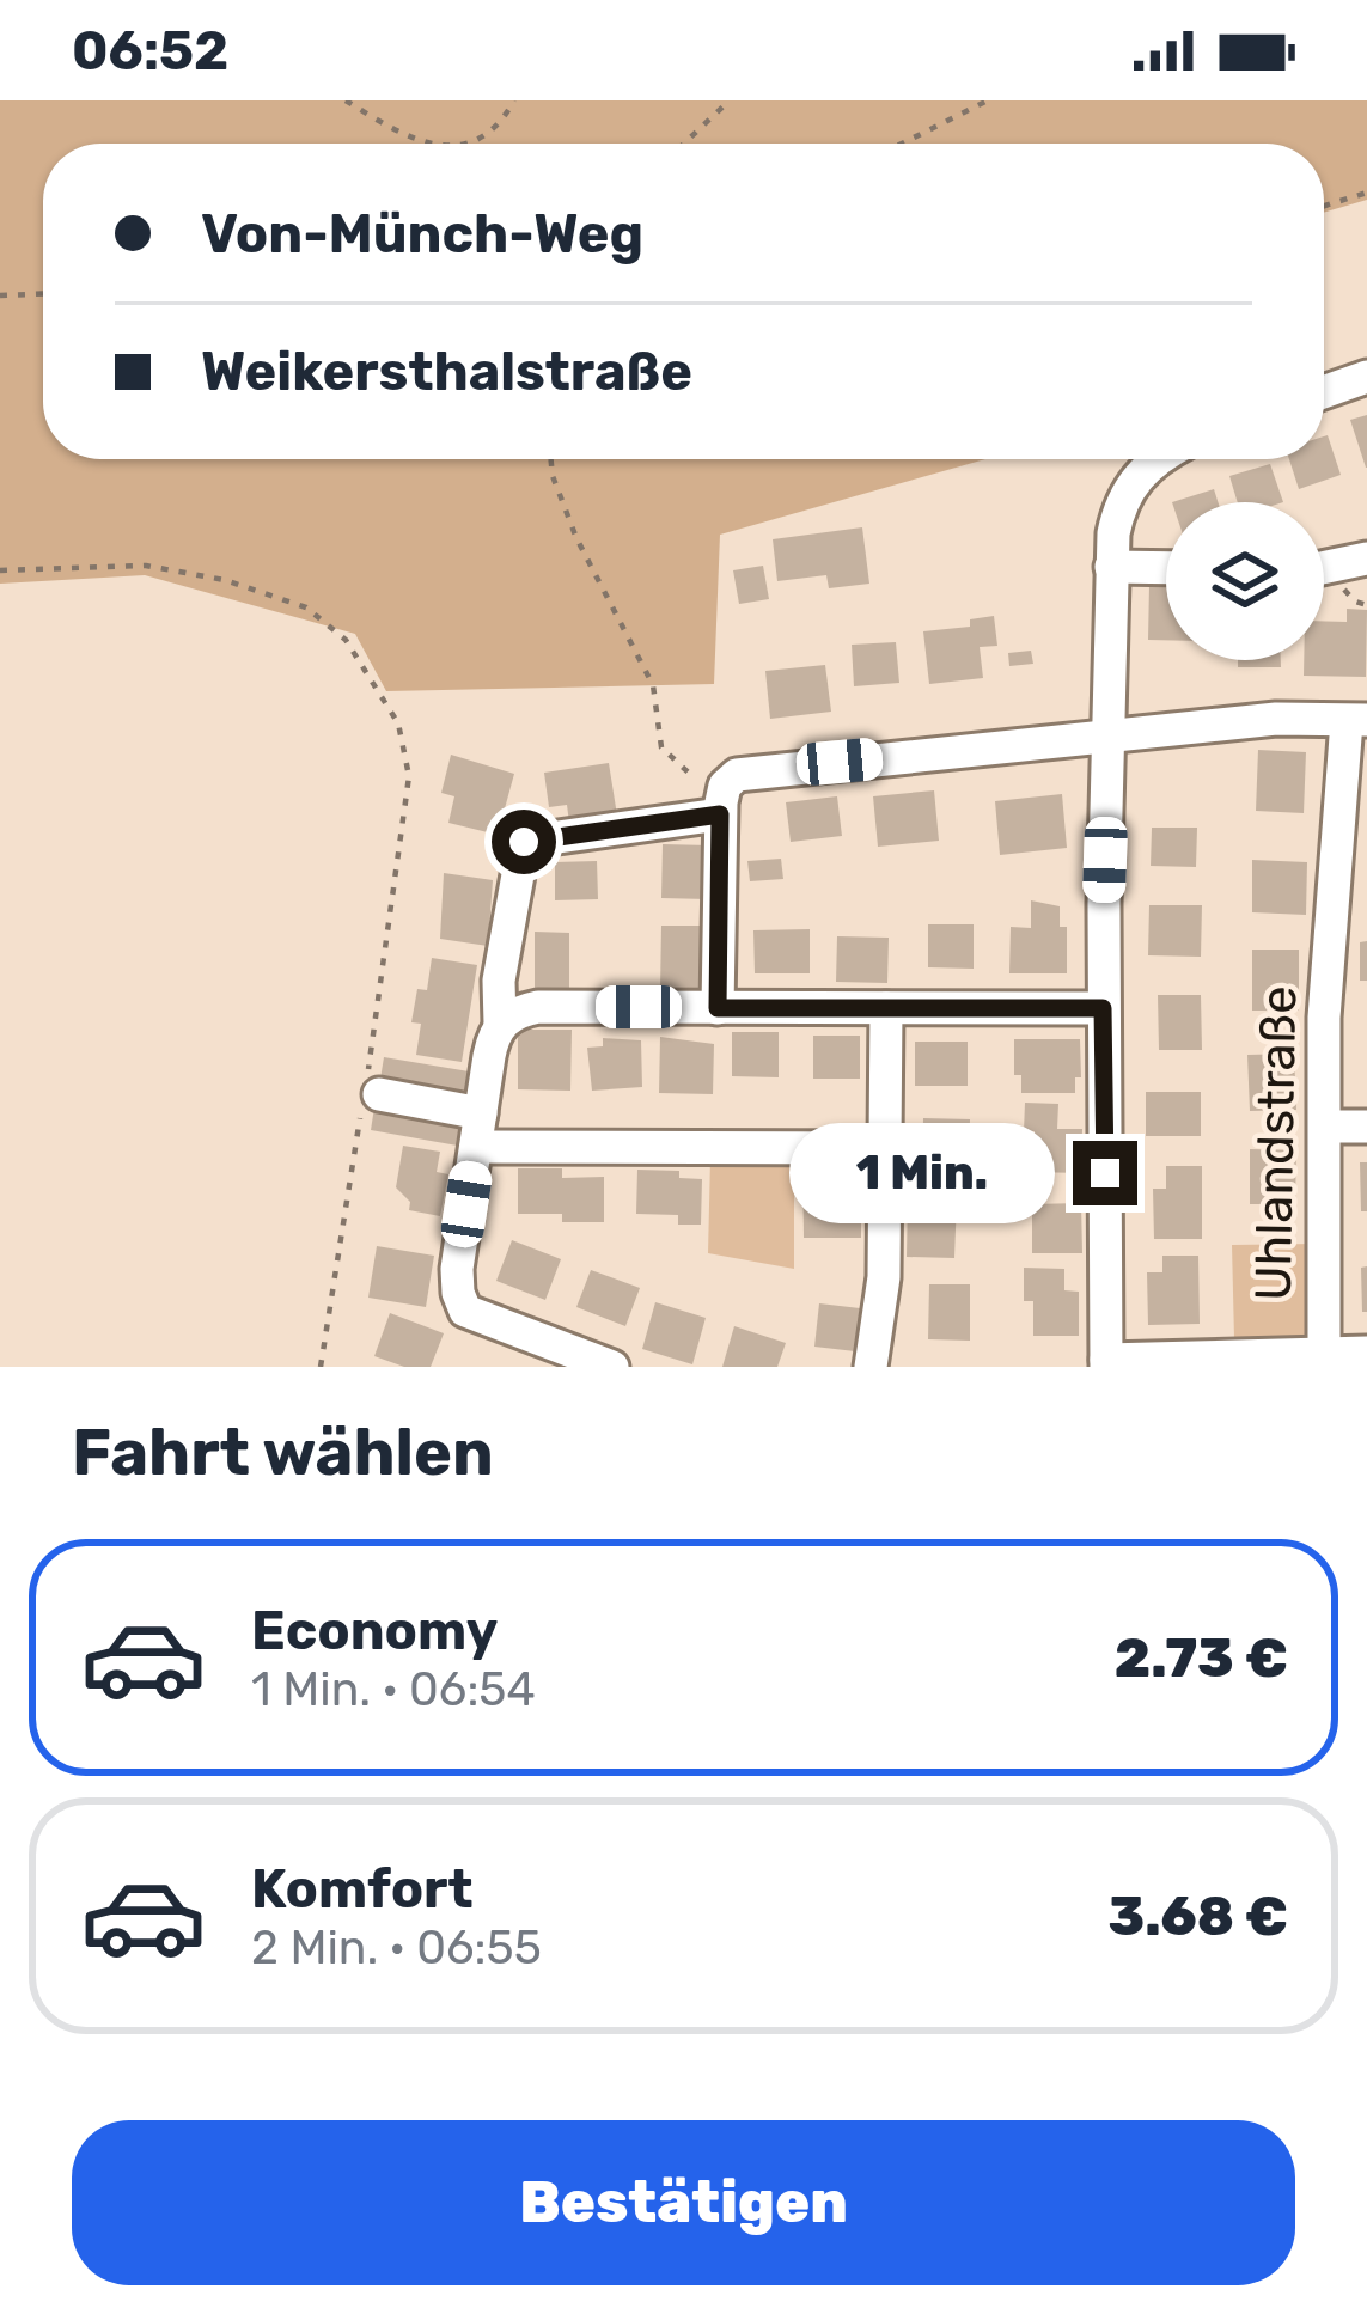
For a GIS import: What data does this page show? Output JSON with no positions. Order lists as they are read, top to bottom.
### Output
{
  "streets": {
    "street": ["Uhlandstraße"]
  },
  "page": {
    "status": "06:52",
    "banner": ["Von-Münch-Weg", "Weikersthalstraße"],
    "bubble": "1 Min.",
    "heading": "Fahrt wählen",
    "list": [
      {
        "name": "Economy",
        "note": "1 Min. · 06:54",
        "value": "2.73 €"
      },
      {
        "name": "Komfort",
        "note": "2 Min. · 06:55",
        "value": "3.68 €"
      }
    ],
    "buttons": "Bestätigen"
  }
}
